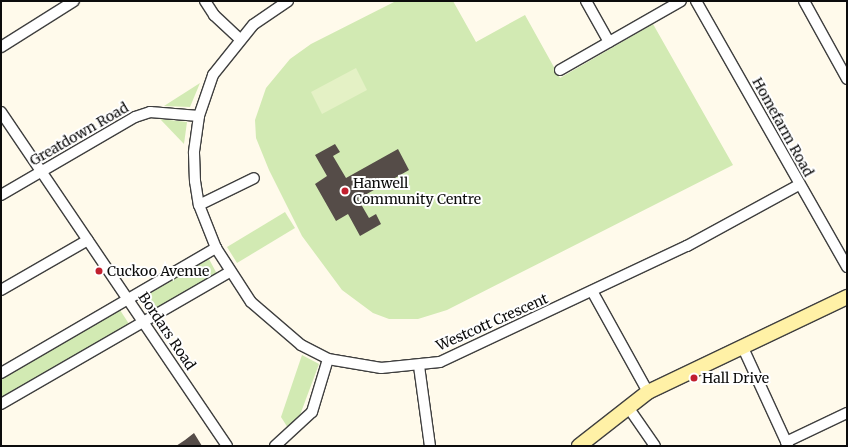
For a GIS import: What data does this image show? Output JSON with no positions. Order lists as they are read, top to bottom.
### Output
{
  "streets": {
    "street": [
      "Homefarm Road",
      "Greatdown Road",
      "Westcott Crescent",
      "Bordars Road"
    ]
  },
  "crossings": [
    ["Homefarm Road", "Westcott Crescent"],
    ["Greatdown Road", "Westcott Crescent"],
    ["Greatdown Road", "Bordars Road"]
  ],
  "places": ["Hanwell Community Centre", "Cuckoo Avenue", "Hall Drive"]
}
